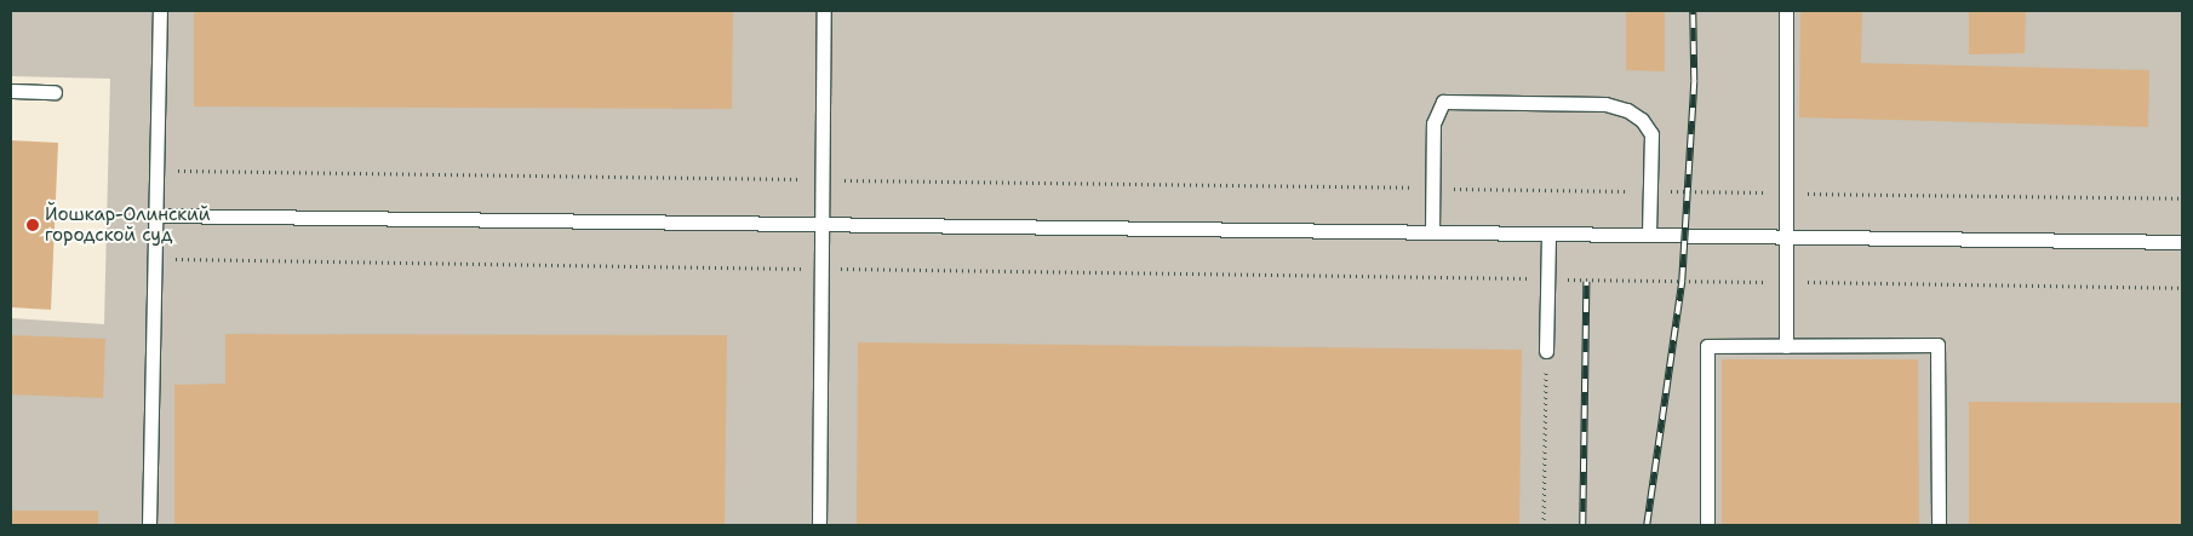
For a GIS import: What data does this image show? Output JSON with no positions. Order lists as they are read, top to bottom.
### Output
{
  "places": ["Йошкар-Олинский городской суд"]
}
